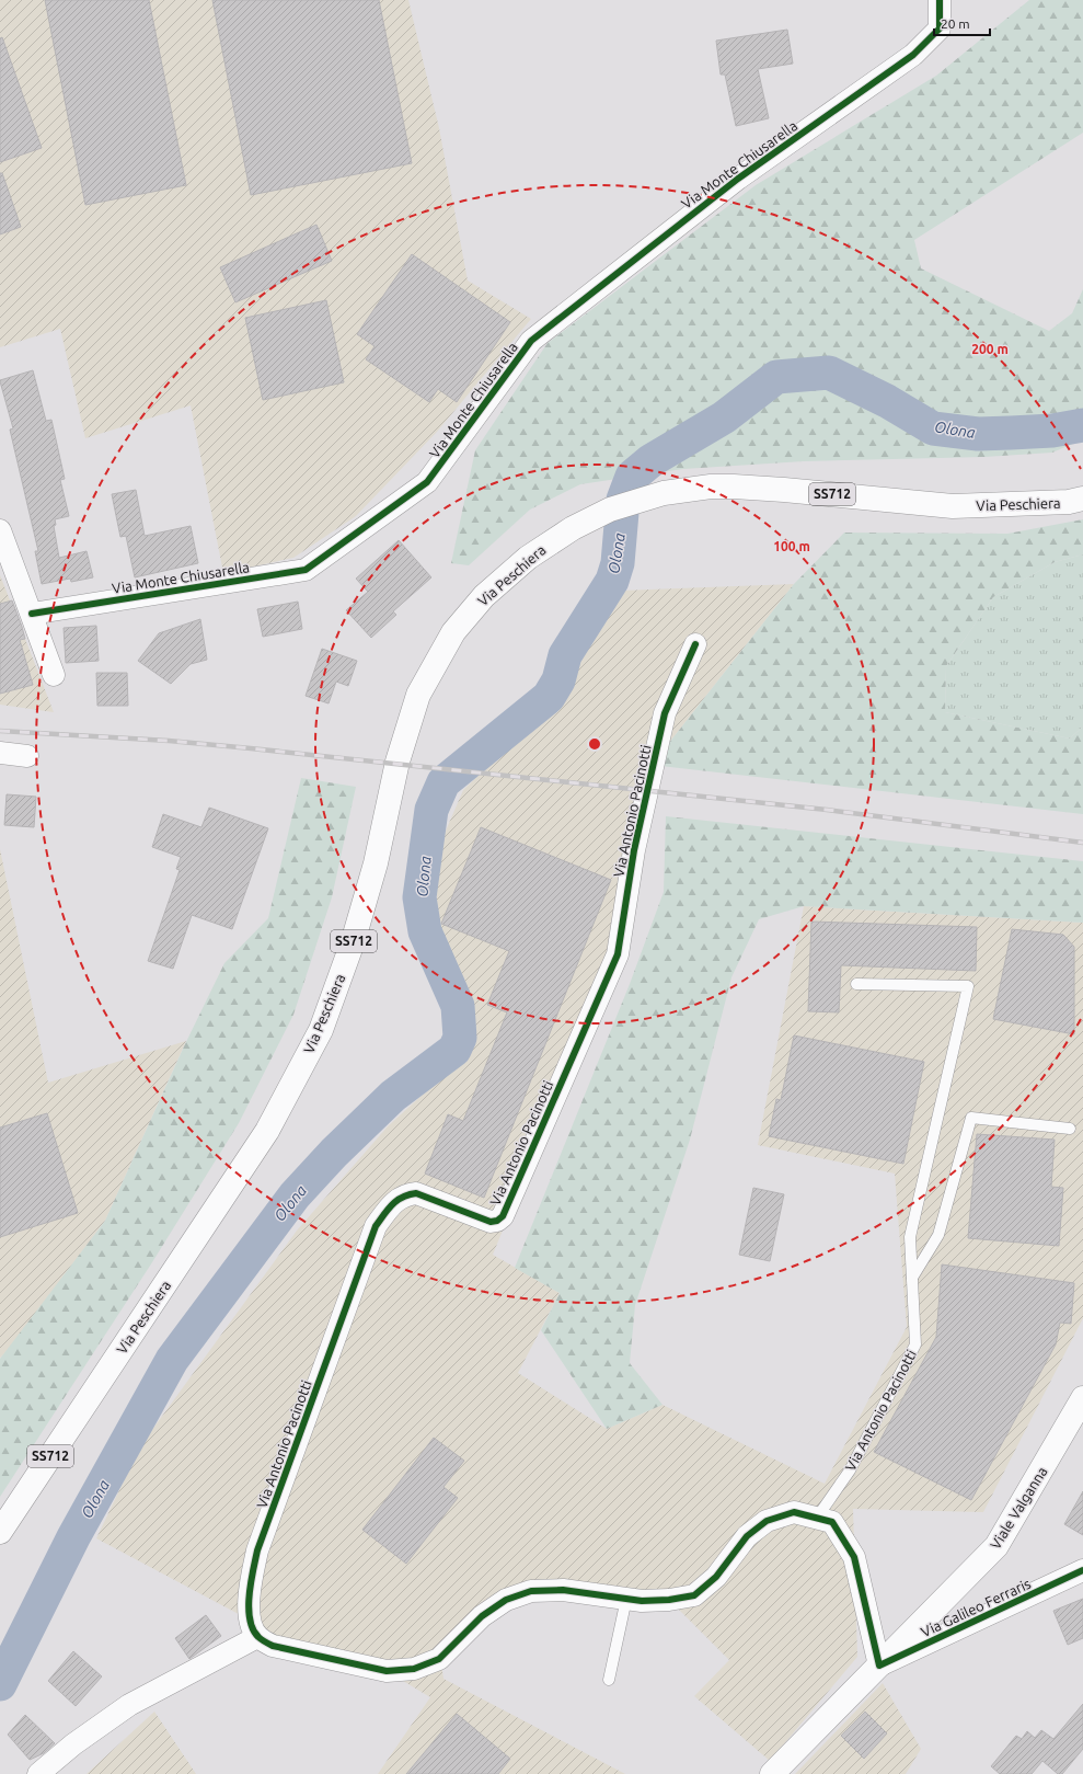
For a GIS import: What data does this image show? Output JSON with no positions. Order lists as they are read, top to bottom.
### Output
{
  "streets": {
    "main road": ["SS712", "Via Peschiera", "Viale Valganna"],
    "street": ["Via Monte Chiusarella", "Via Antonio Pacinotti", "Via Galileo Ferraris"]
  },
  "crossings": [
    ["Viale Valganna", "Via Galileo Ferraris"]
  ],
  "water": ["Olona"],
  "scale_bar": "20 m",
  "rings": ["200 m", "100 m"]
}
